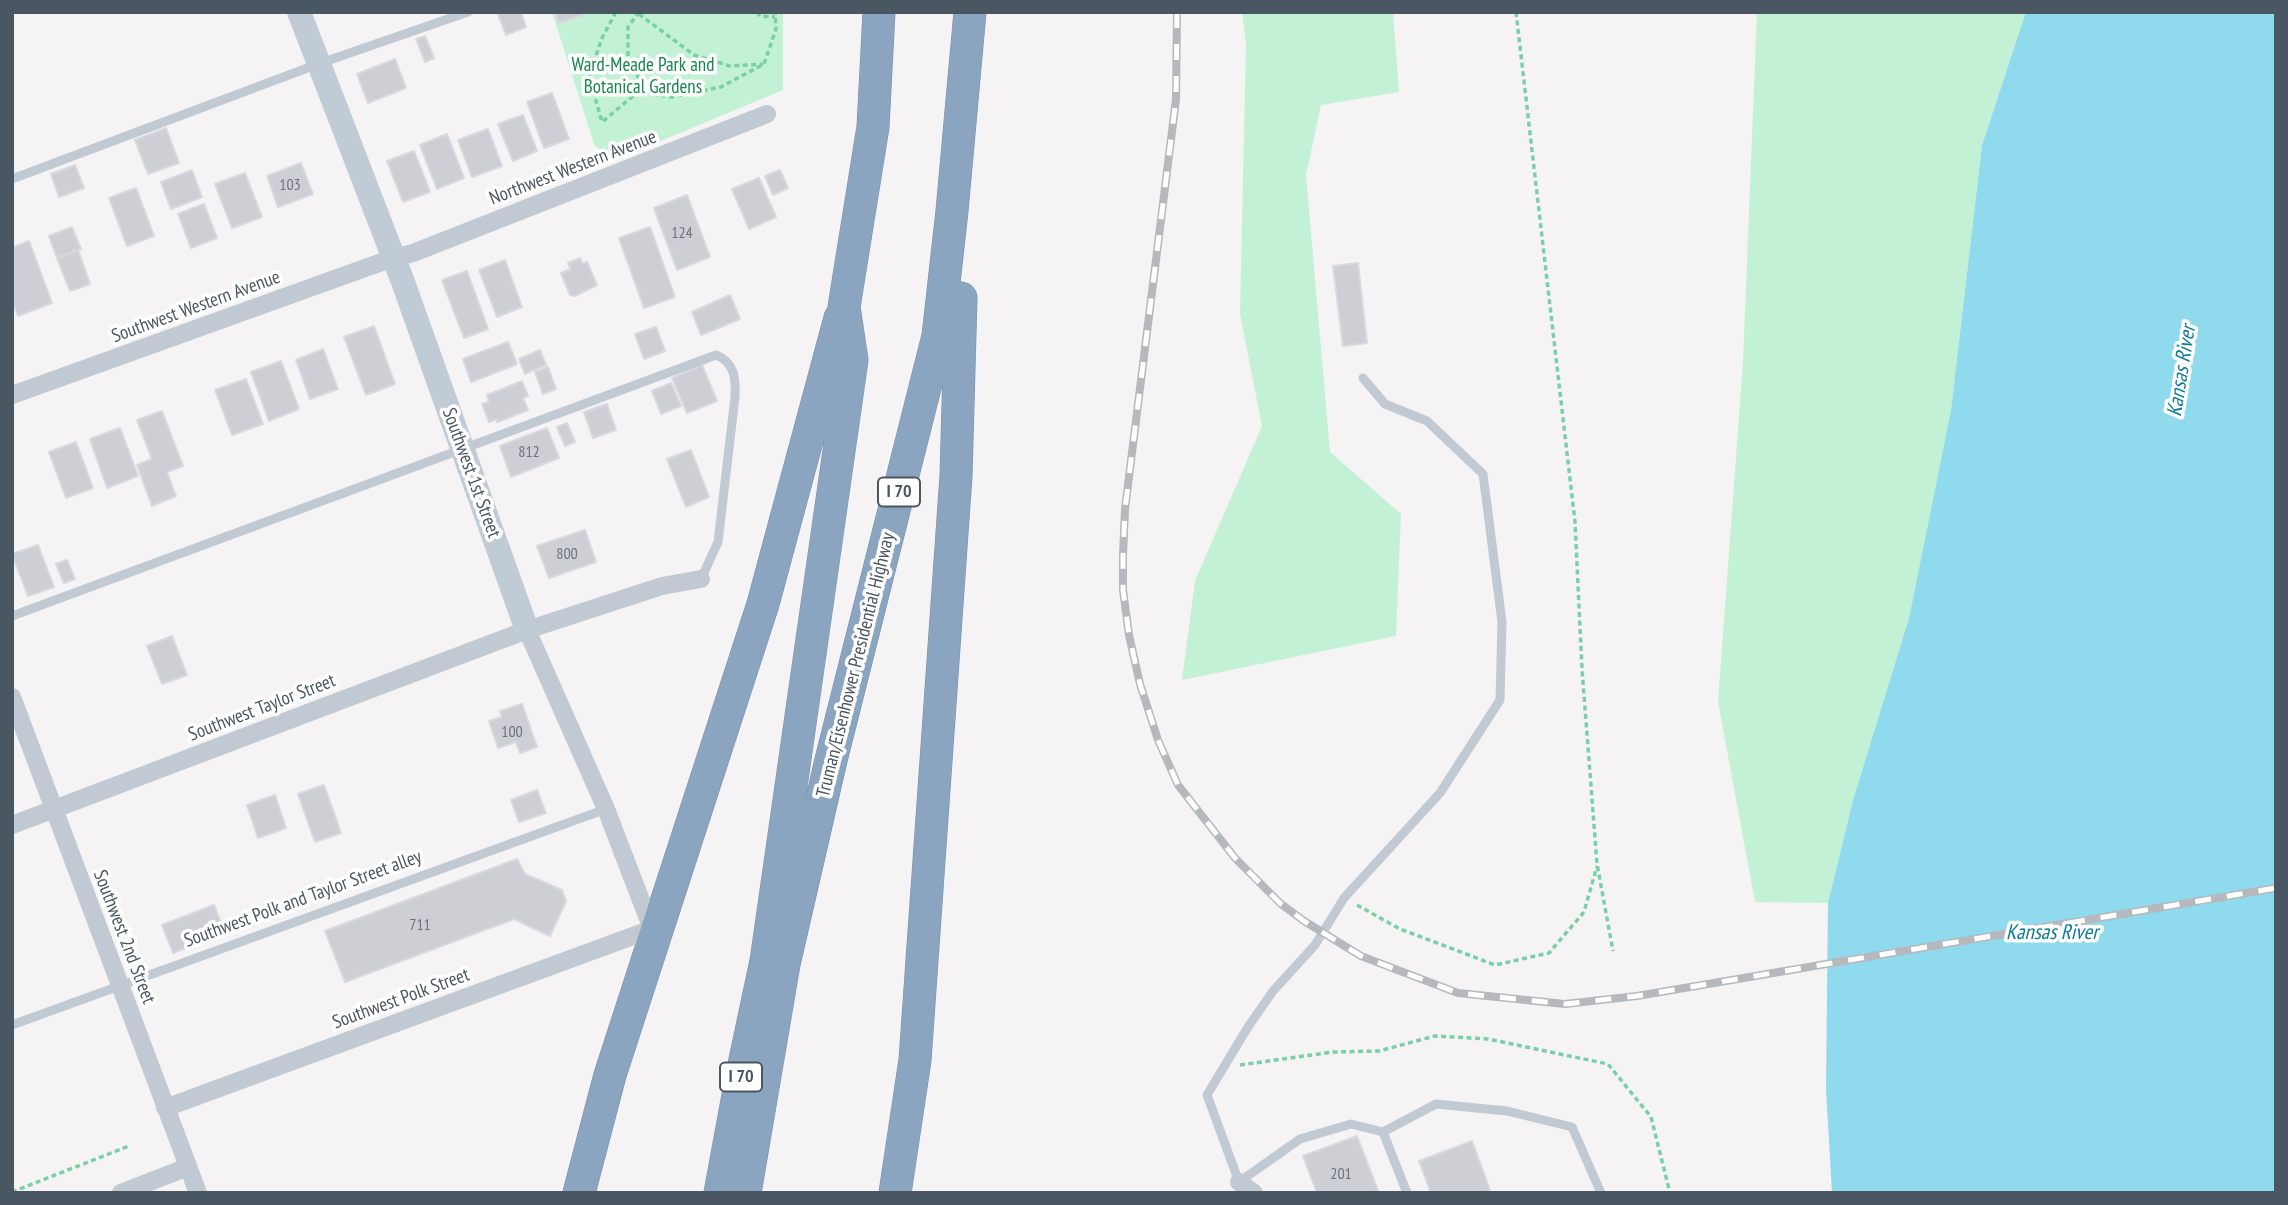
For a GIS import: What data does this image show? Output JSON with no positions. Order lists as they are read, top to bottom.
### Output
{
  "streets": {
    "highway": ["I 70", "Truman/Eisenhower Presidential Highway"],
    "street": [
      "Northwest Western Avenue",
      "Southwest Western Avenue",
      "Southwest 1st Street",
      "Southwest Taylor Street",
      "Southwest 2nd Street",
      "Southwest Polk Street"
    ],
    "lane": ["Southwest Polk and Taylor Street alley"]
  },
  "crossings": [
    ["Northwest Western Avenue", "Southwest Western Avenue"],
    ["Northwest Western Avenue", "Southwest 1st Street"],
    ["Southwest Western Avenue", "Southwest 1st Street"],
    ["Southwest 1st Street", "Southwest Taylor Street"],
    ["Southwest 1st Street", "Southwest Polk and Taylor Street alley"],
    ["Southwest 1st Street", "Southwest Polk Street"],
    ["Southwest Taylor Street", "Southwest 2nd Street"],
    ["Southwest Polk and Taylor Street alley", "Southwest 2nd Street"],
    ["Southwest 2nd Street", "Southwest Polk Street"]
  ],
  "water": ["Kansas River"],
  "parks": ["Ward-Meade Park and Botanical Gardens"],
  "house_numbers": [
    "103",
    "124",
    "812",
    "800",
    "100",
    "711",
    "201"
  ]
}
